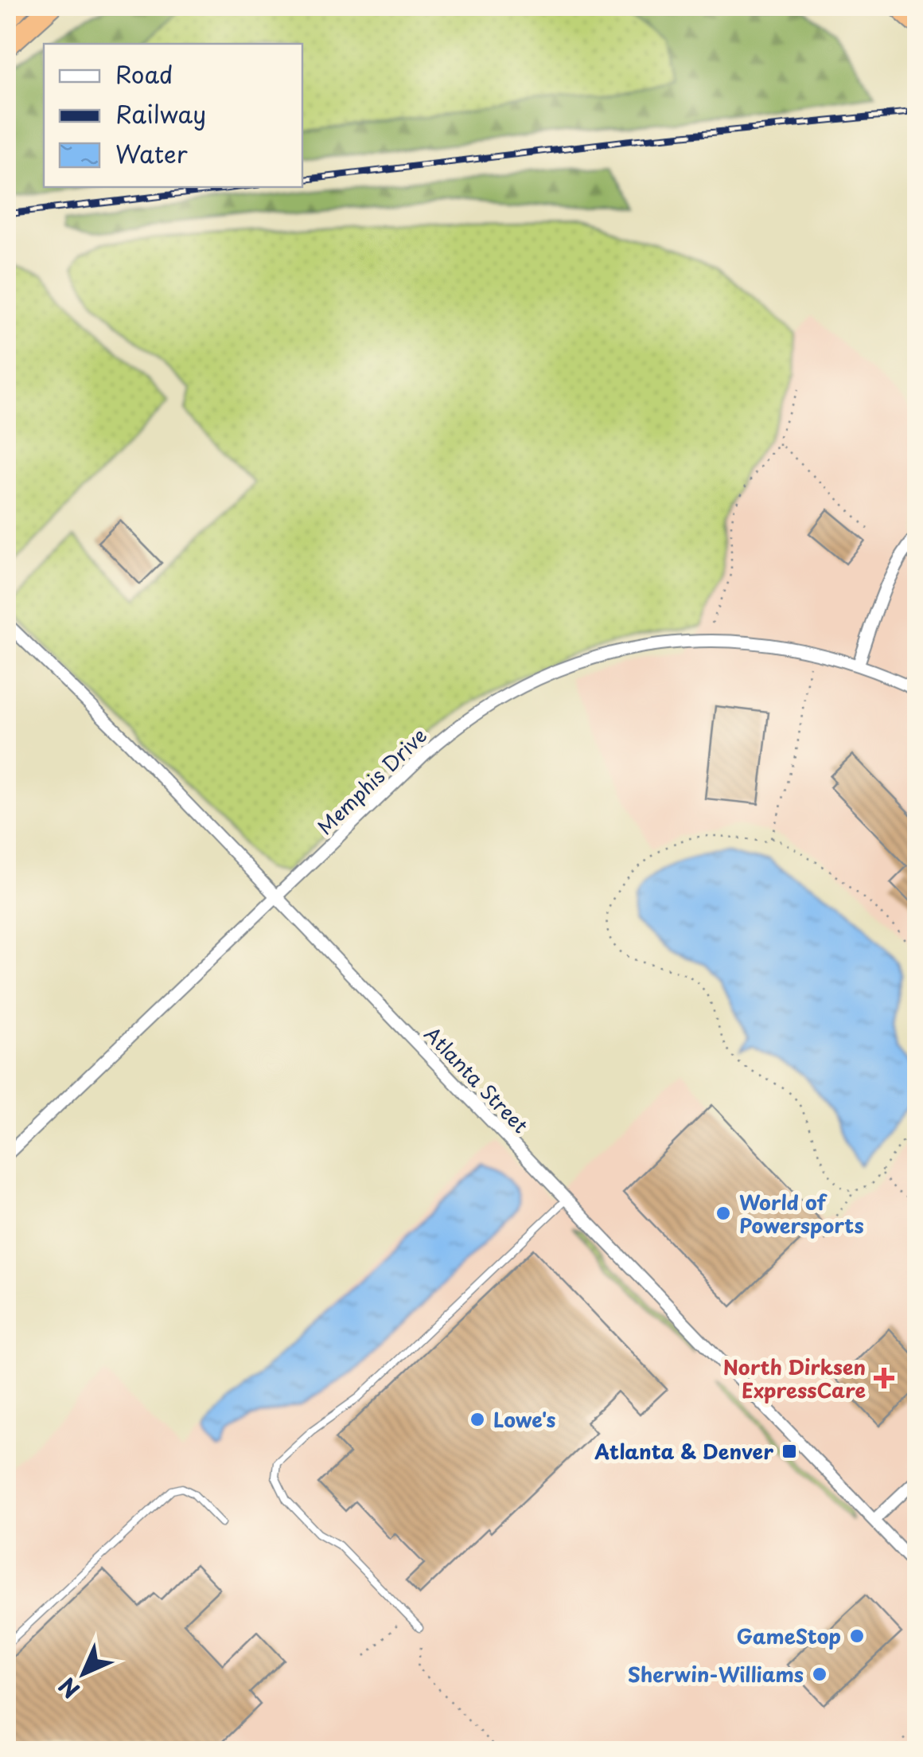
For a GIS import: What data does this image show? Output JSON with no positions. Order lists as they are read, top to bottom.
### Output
{
  "streets": {
    "street": ["Memphis Drive", "Atlanta Street"]
  },
  "crossings": [
    ["Memphis Drive", "Atlanta Street"]
  ],
  "places": {
    "other": [
      "World of Powersports",
      "Lowe's",
      "GameStop",
      "Sherwin-Williams"
    ],
    "health": ["North Dirksen ExpressCare"],
    "transit": ["Atlanta & Denver"]
  },
  "legend": ["Road", "Railway", "Water"],
  "north": "bottom left"
}
